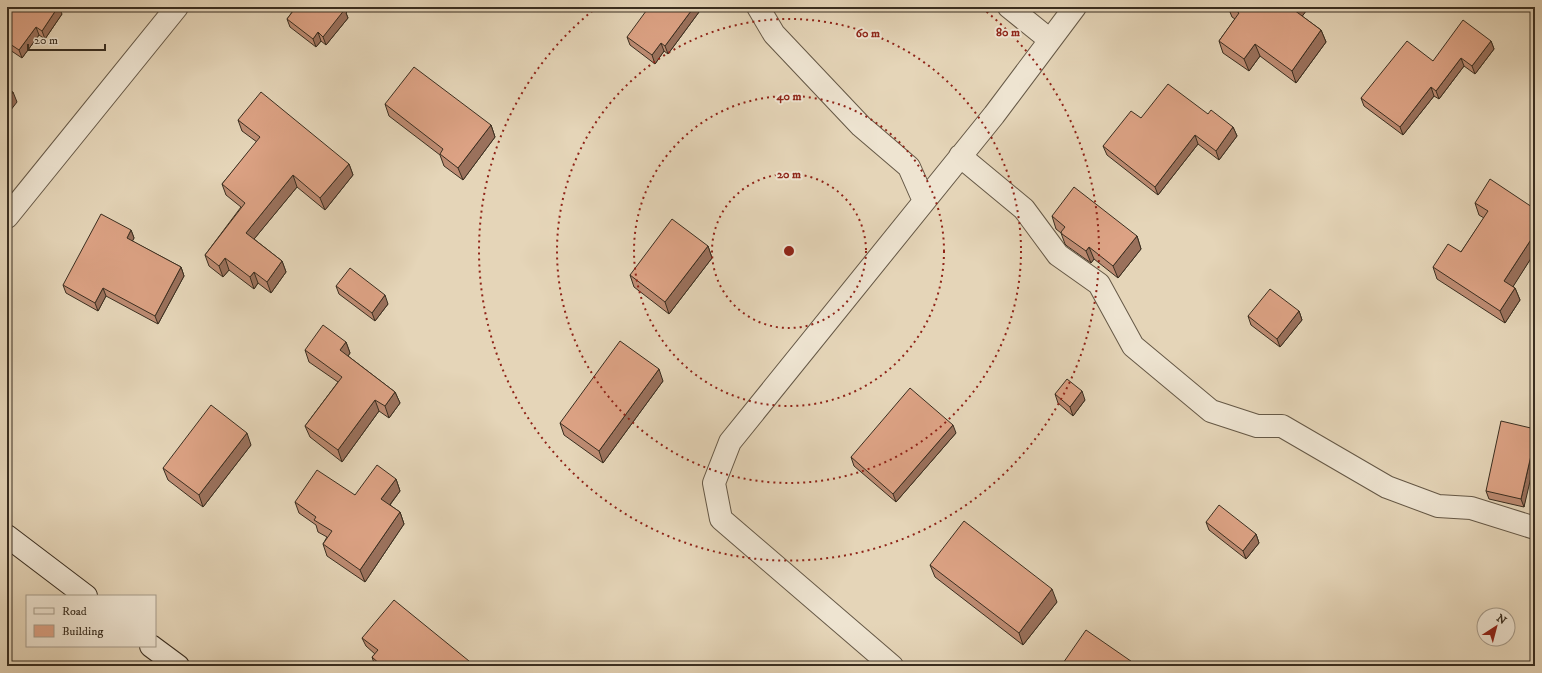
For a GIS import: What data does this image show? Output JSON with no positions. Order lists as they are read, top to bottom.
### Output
{
  "legend": ["Road", "Building"],
  "scale_bar": "20 m",
  "north": "top right",
  "rings": [
    "80 m",
    "60 m",
    "40 m",
    "20 m"
  ]
}
